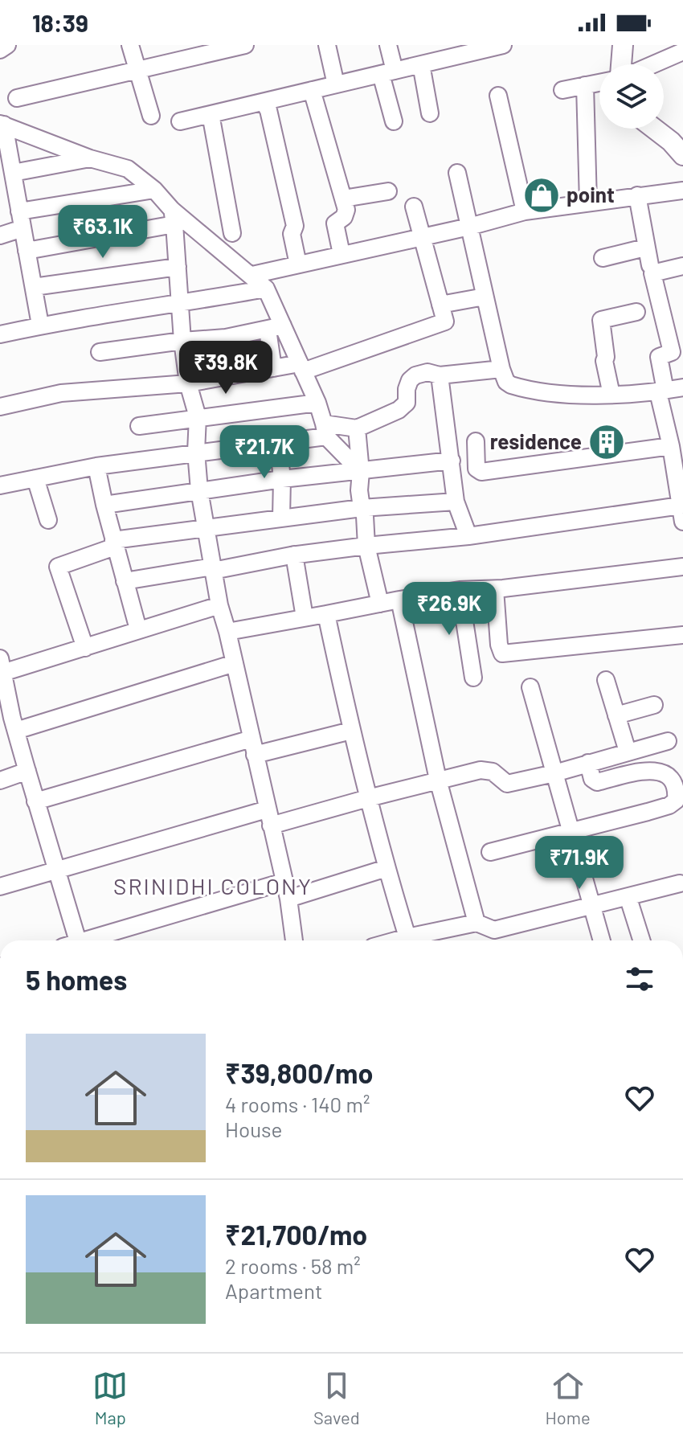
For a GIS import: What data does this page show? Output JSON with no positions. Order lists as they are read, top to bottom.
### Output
{
  "districts": ["SRINIDHI COLONY"],
  "places": {
    "shop": ["point"],
    "building": ["residence"]
  },
  "page": {
    "status": "18:39",
    "price": [
      "₹63.1K",
      "₹39.8K",
      "₹21.7K",
      "₹26.9K",
      "₹71.9K"
    ],
    "heading": "5 homes",
    "list": [
      {
        "name": "₹39,800/mo",
        "note": "4 rooms · 140 m² · House"
      },
      {
        "name": "₹21,700/mo",
        "note": "2 rooms · 58 m² · Apartment"
      }
    ],
    "tabs": ["Map", "Saved", "Home"]
  }
}
